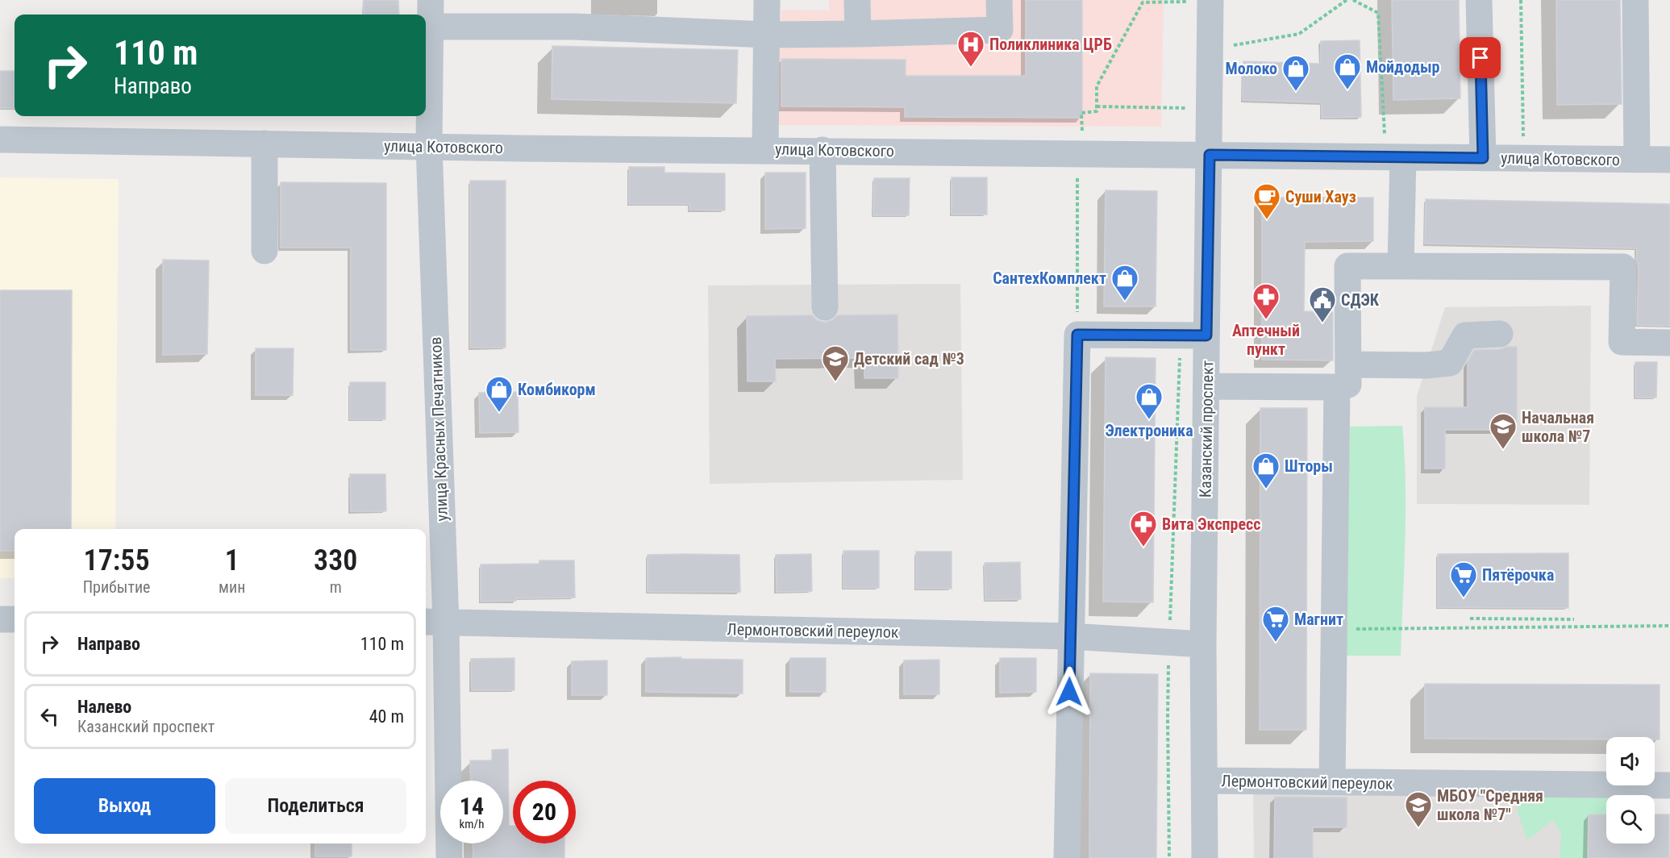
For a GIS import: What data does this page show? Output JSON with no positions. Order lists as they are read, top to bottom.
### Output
{
  "streets": {
    "street": [
      "улица Котовского",
      "улица Красных Печатников",
      "Казанский проспект",
      "Лермонтовский переулок"
    ]
  },
  "crossings": [
    ["улица Котовского", "улица Красных Печатников"],
    ["улица Котовского", "Казанский проспект"],
    ["улица Красных Печатников", "Лермонтовский переулок"],
    ["Казанский проспект", "Лермонтовский переулок"]
  ],
  "places": {
    "hospital": ["Поликлиника ЦРБ"],
    "shop": [
      "Мойдодыр",
      "Молоко",
      "СантехКомплект",
      "Комбикорм",
      "Электроника",
      "Шторы"
    ],
    "cafe": ["Суши Хауз"],
    "pharmacy": ["Аптечный пункт", "Вита Экспресс"],
    "public building": ["СДЭК"],
    "school or university": ["Детский сад №3", "Начальная школа №7", "МБОУ \"Средняя школа №7\""],
    "supermarket": ["Пятёрочка", "Магнит"]
  },
  "page": {
    "turn": ["110 m", "Направо"],
    "eta": [
      "17:55",
      "Прибытие",
      "1",
      "мин",
      "330",
      "m"
    ],
    "list": [
      {
        "name": "Направо",
        "value": "110 m"
      },
      {
        "name": "Налево",
        "note": "Казанский проспект",
        "value": "40 m"
      }
    ],
    "buttons": ["Выход", "Поделиться"],
    "speed": "14 km/h",
    "limit": "20"
  }
}
